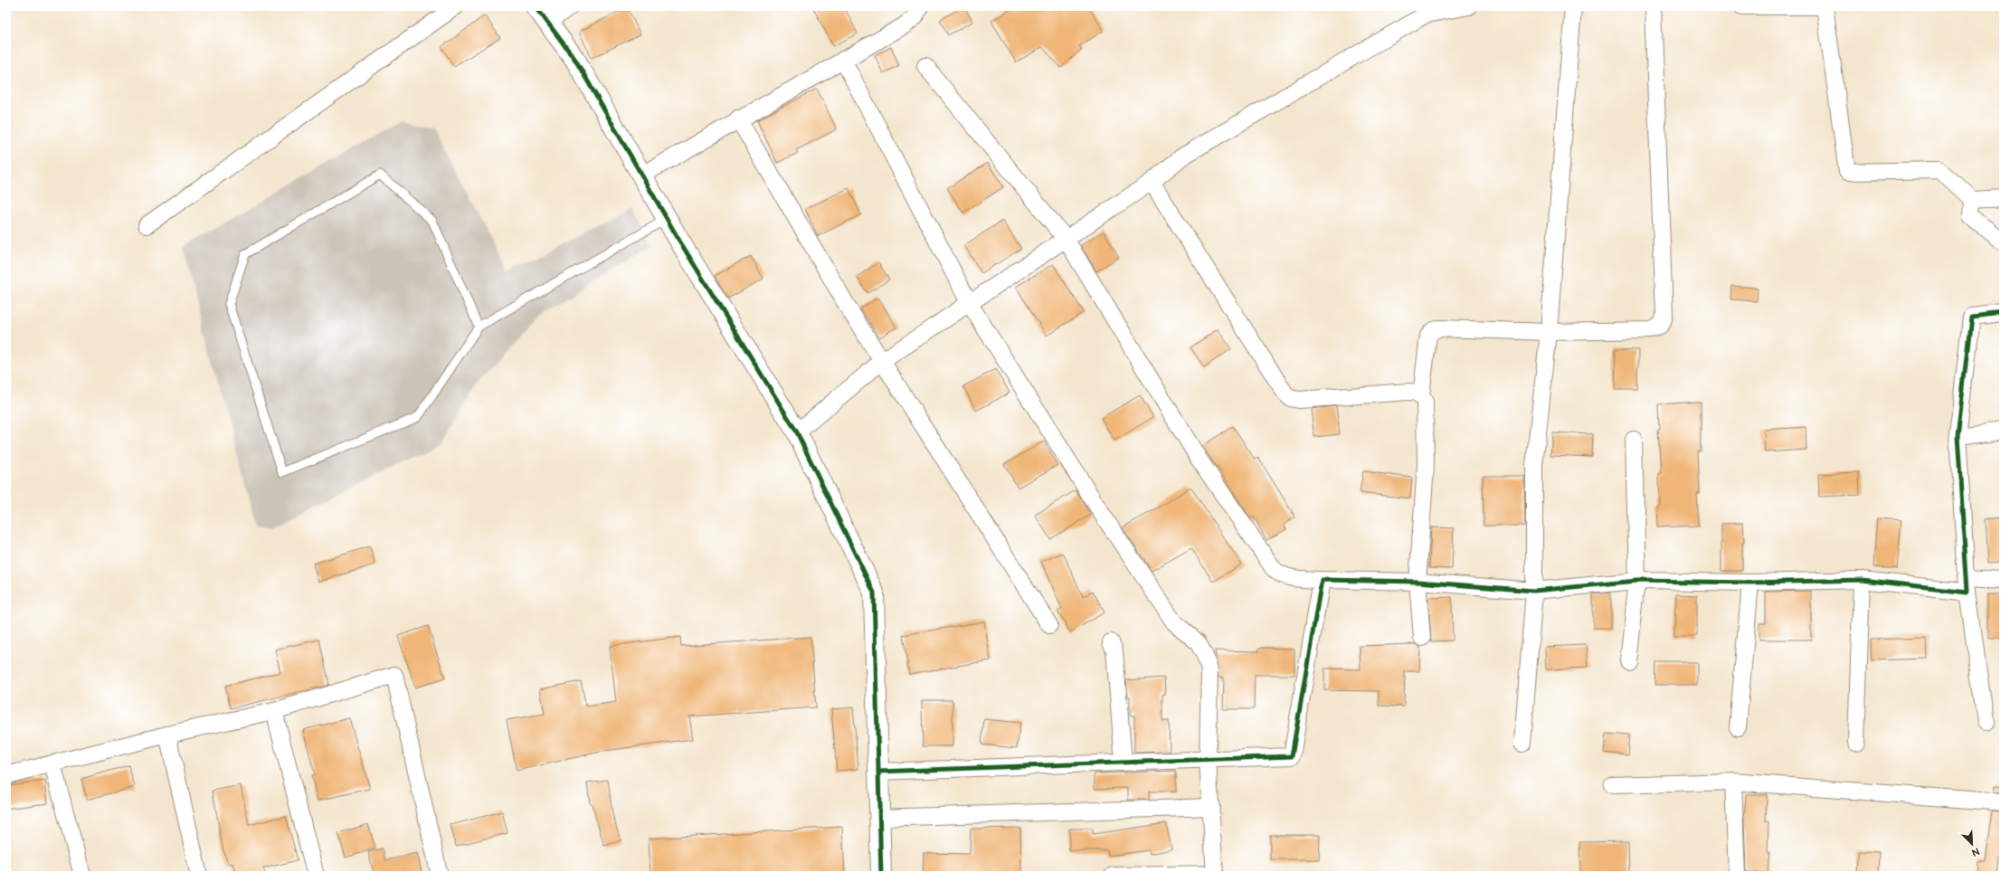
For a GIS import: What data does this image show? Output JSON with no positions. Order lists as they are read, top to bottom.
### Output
{
  "north": "bottom right"
}
